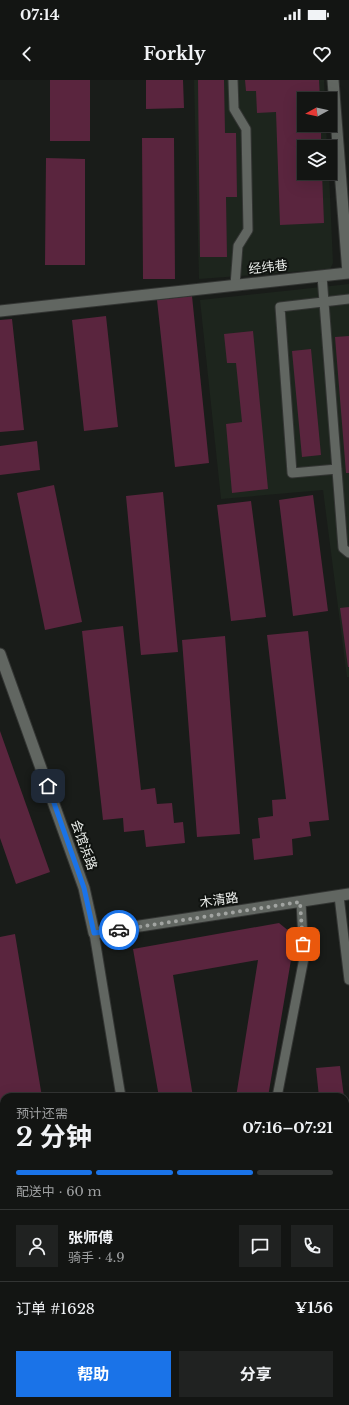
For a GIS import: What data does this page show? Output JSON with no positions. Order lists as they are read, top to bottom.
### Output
{
  "streets": {
    "street": ["经纬巷", "会馆浜路", "木清路"]
  },
  "crossings": [
    ["会馆浜路", "木清路"]
  ],
  "north": "left",
  "page": {
    "status": "07:14",
    "header": "Forkly",
    "heading": ["2 分钟", "预计还需", "07:16–07:21"],
    "panel": [
      "张师傅",
      "骑手 · 4.9",
      "订单 #1628",
      "¥156"
    ],
    "bar": "配送中 · 60 m",
    "buttons": ["帮助", "分享"]
  }
}
